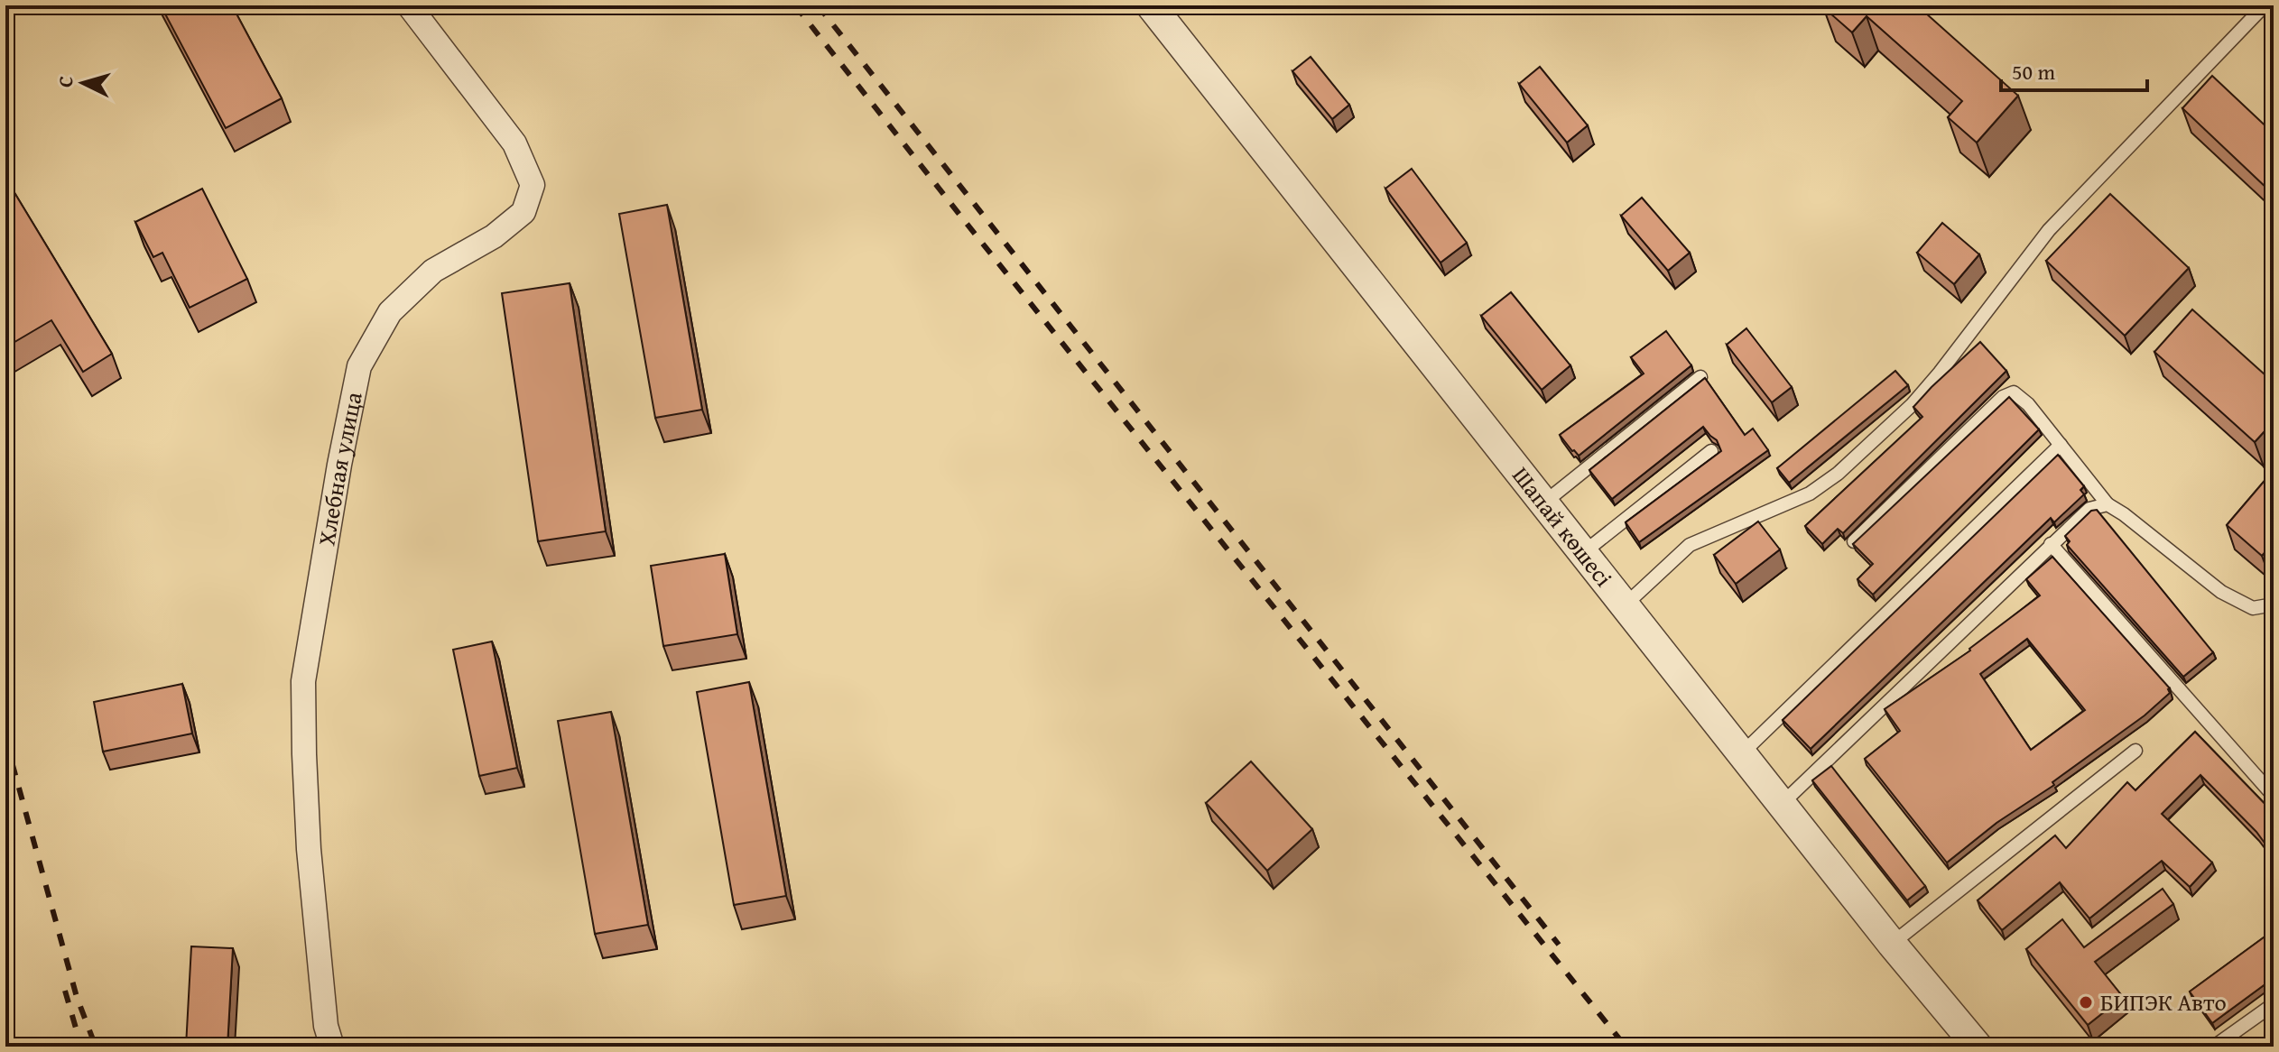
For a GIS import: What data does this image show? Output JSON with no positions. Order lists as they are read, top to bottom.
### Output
{
  "streets": {
    "street": ["Хлебная улица", "Шапай көшесі"]
  },
  "places": ["БИПЭК Авто"],
  "scale_bar": "50 m",
  "north": "left"
}
